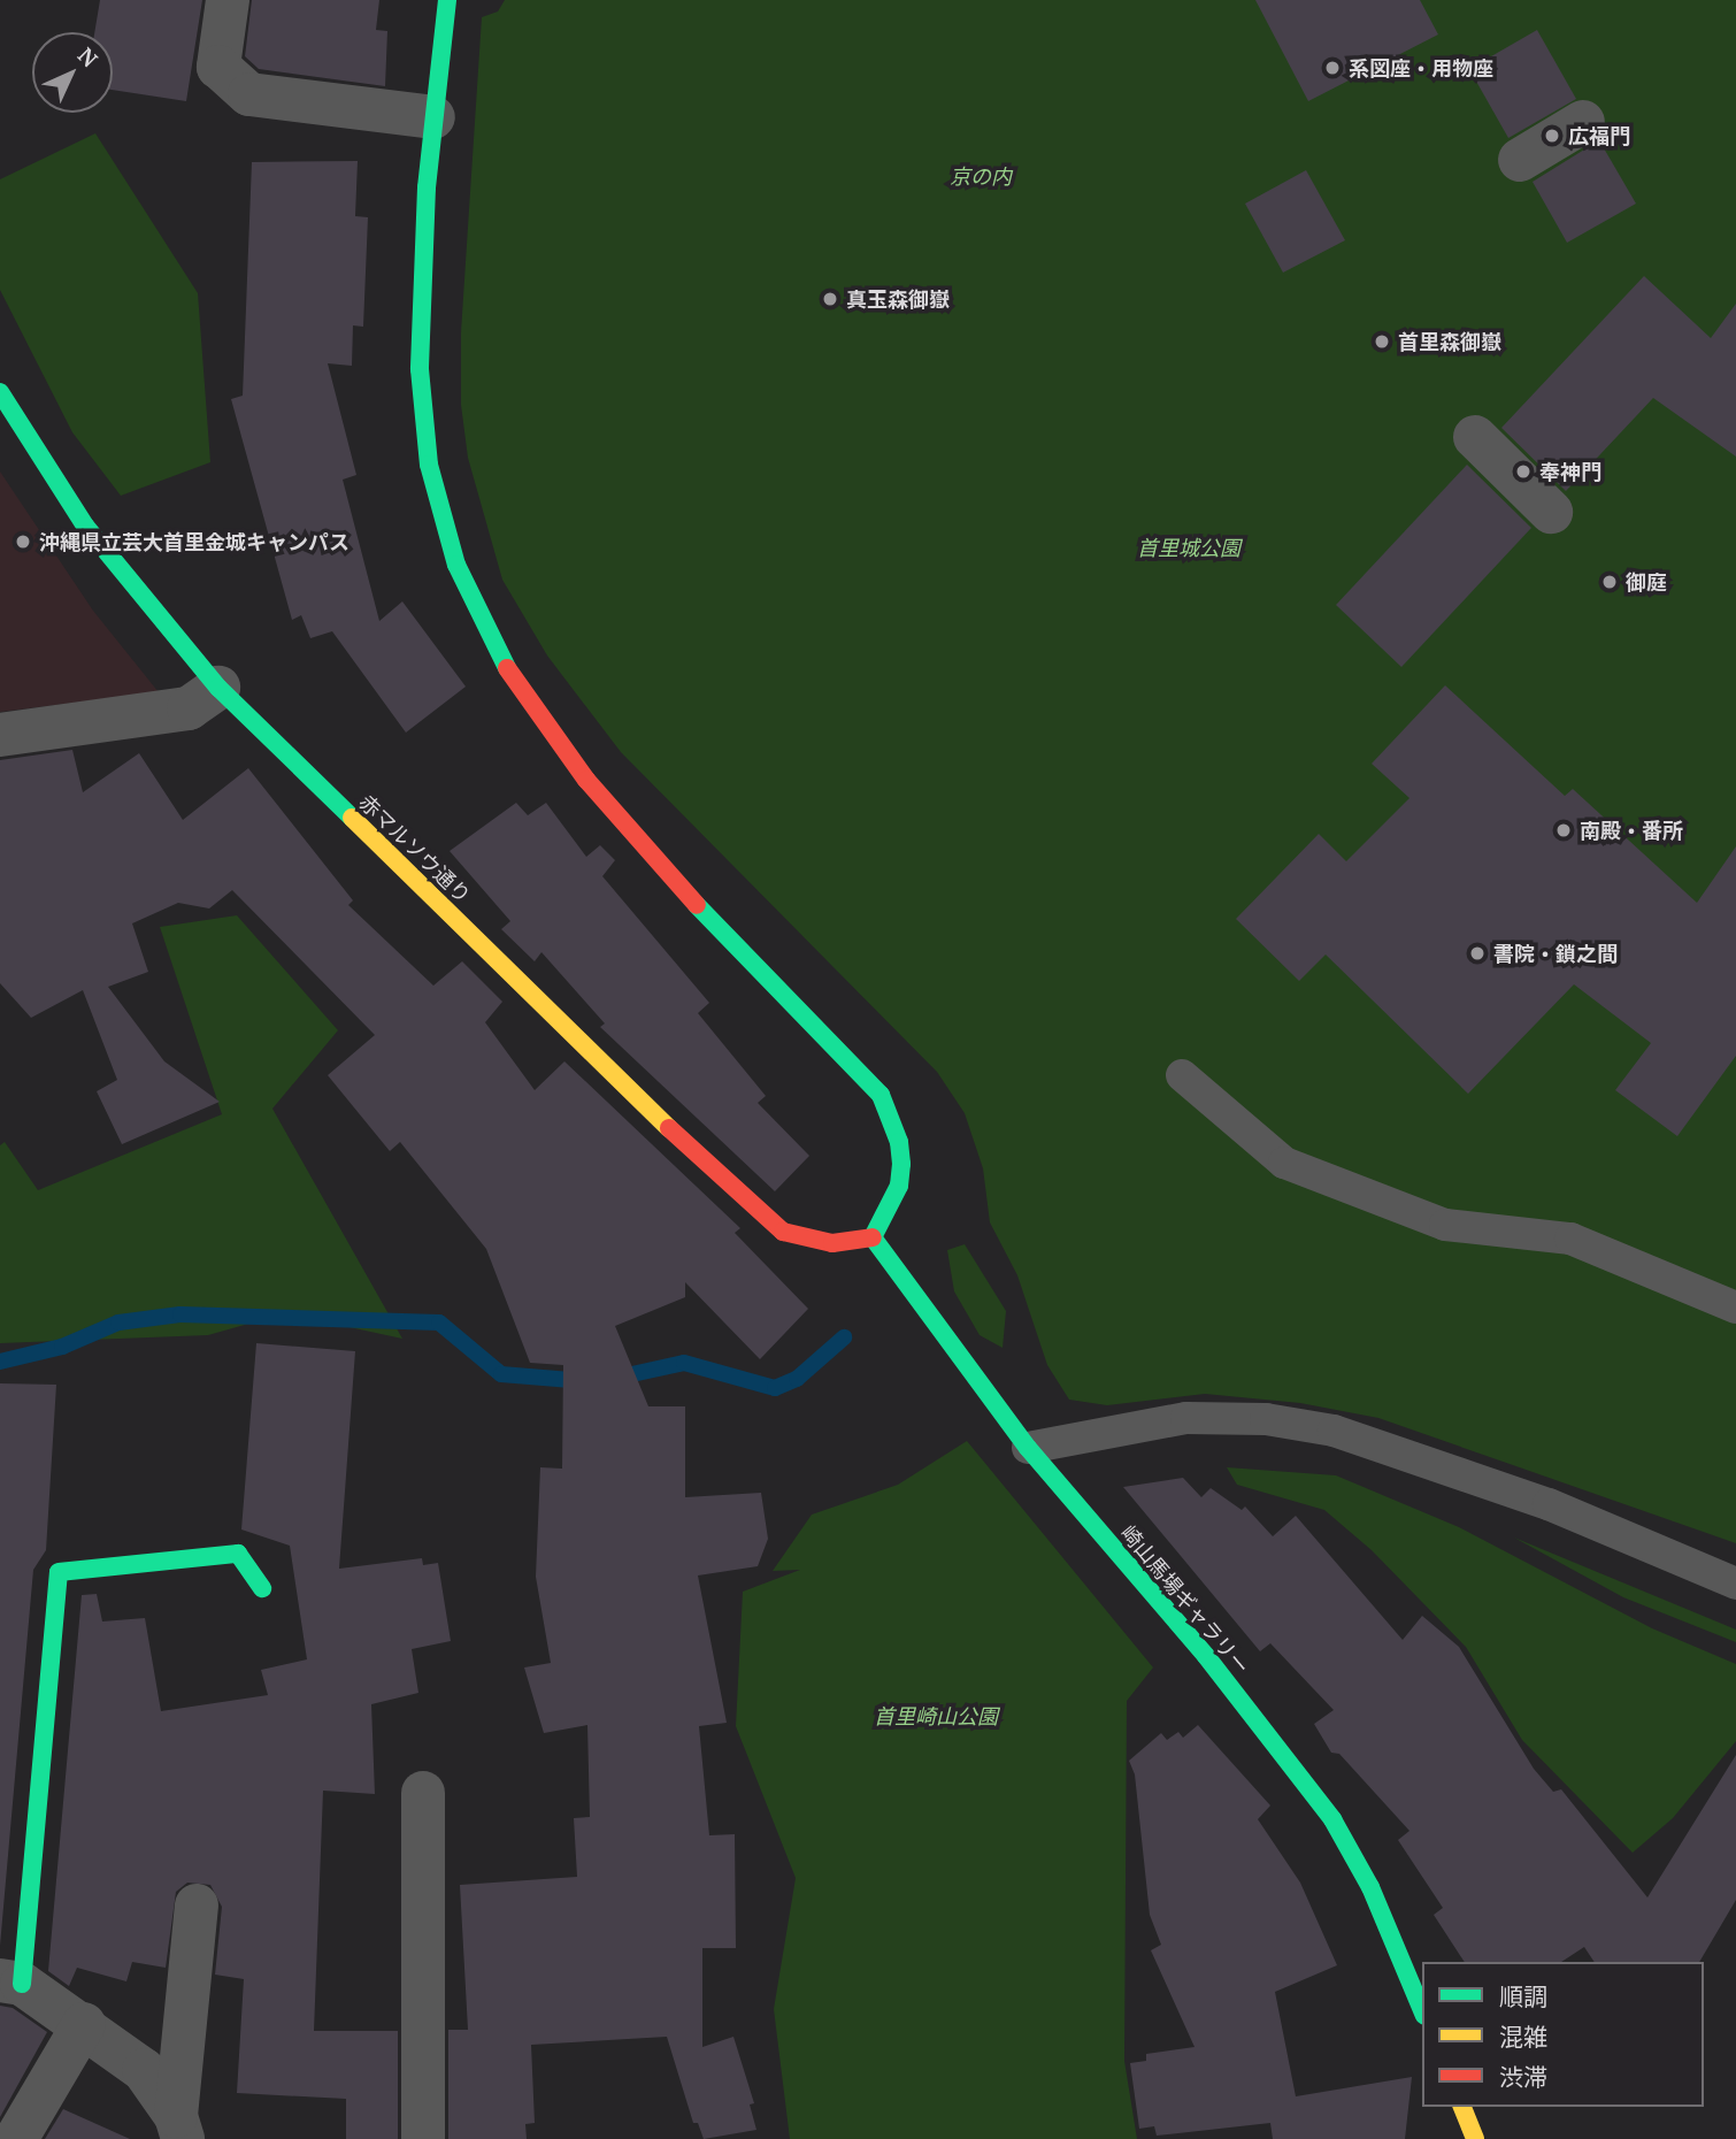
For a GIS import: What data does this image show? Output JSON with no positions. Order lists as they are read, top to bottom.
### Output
{
  "streets": {
    "street": ["赤マルソウ通り", "崎山馬場ギャラリー"]
  },
  "crossings": [
    ["赤マルソウ通り", "崎山馬場ギャラリー"]
  ],
  "parks": ["京の内", "首里城公園", "首里崎山公園"],
  "places": [
    "系図座・用物座",
    "広福門",
    "真玉森御嶽",
    "首里森御嶽",
    "奉神門",
    "沖縄県立芸大首里金城キャンパス",
    "御庭",
    "南殿・番所",
    "書院・鎖之間"
  ],
  "legend": ["順調", "混雑", "渋滞"],
  "north": "top right"
}
